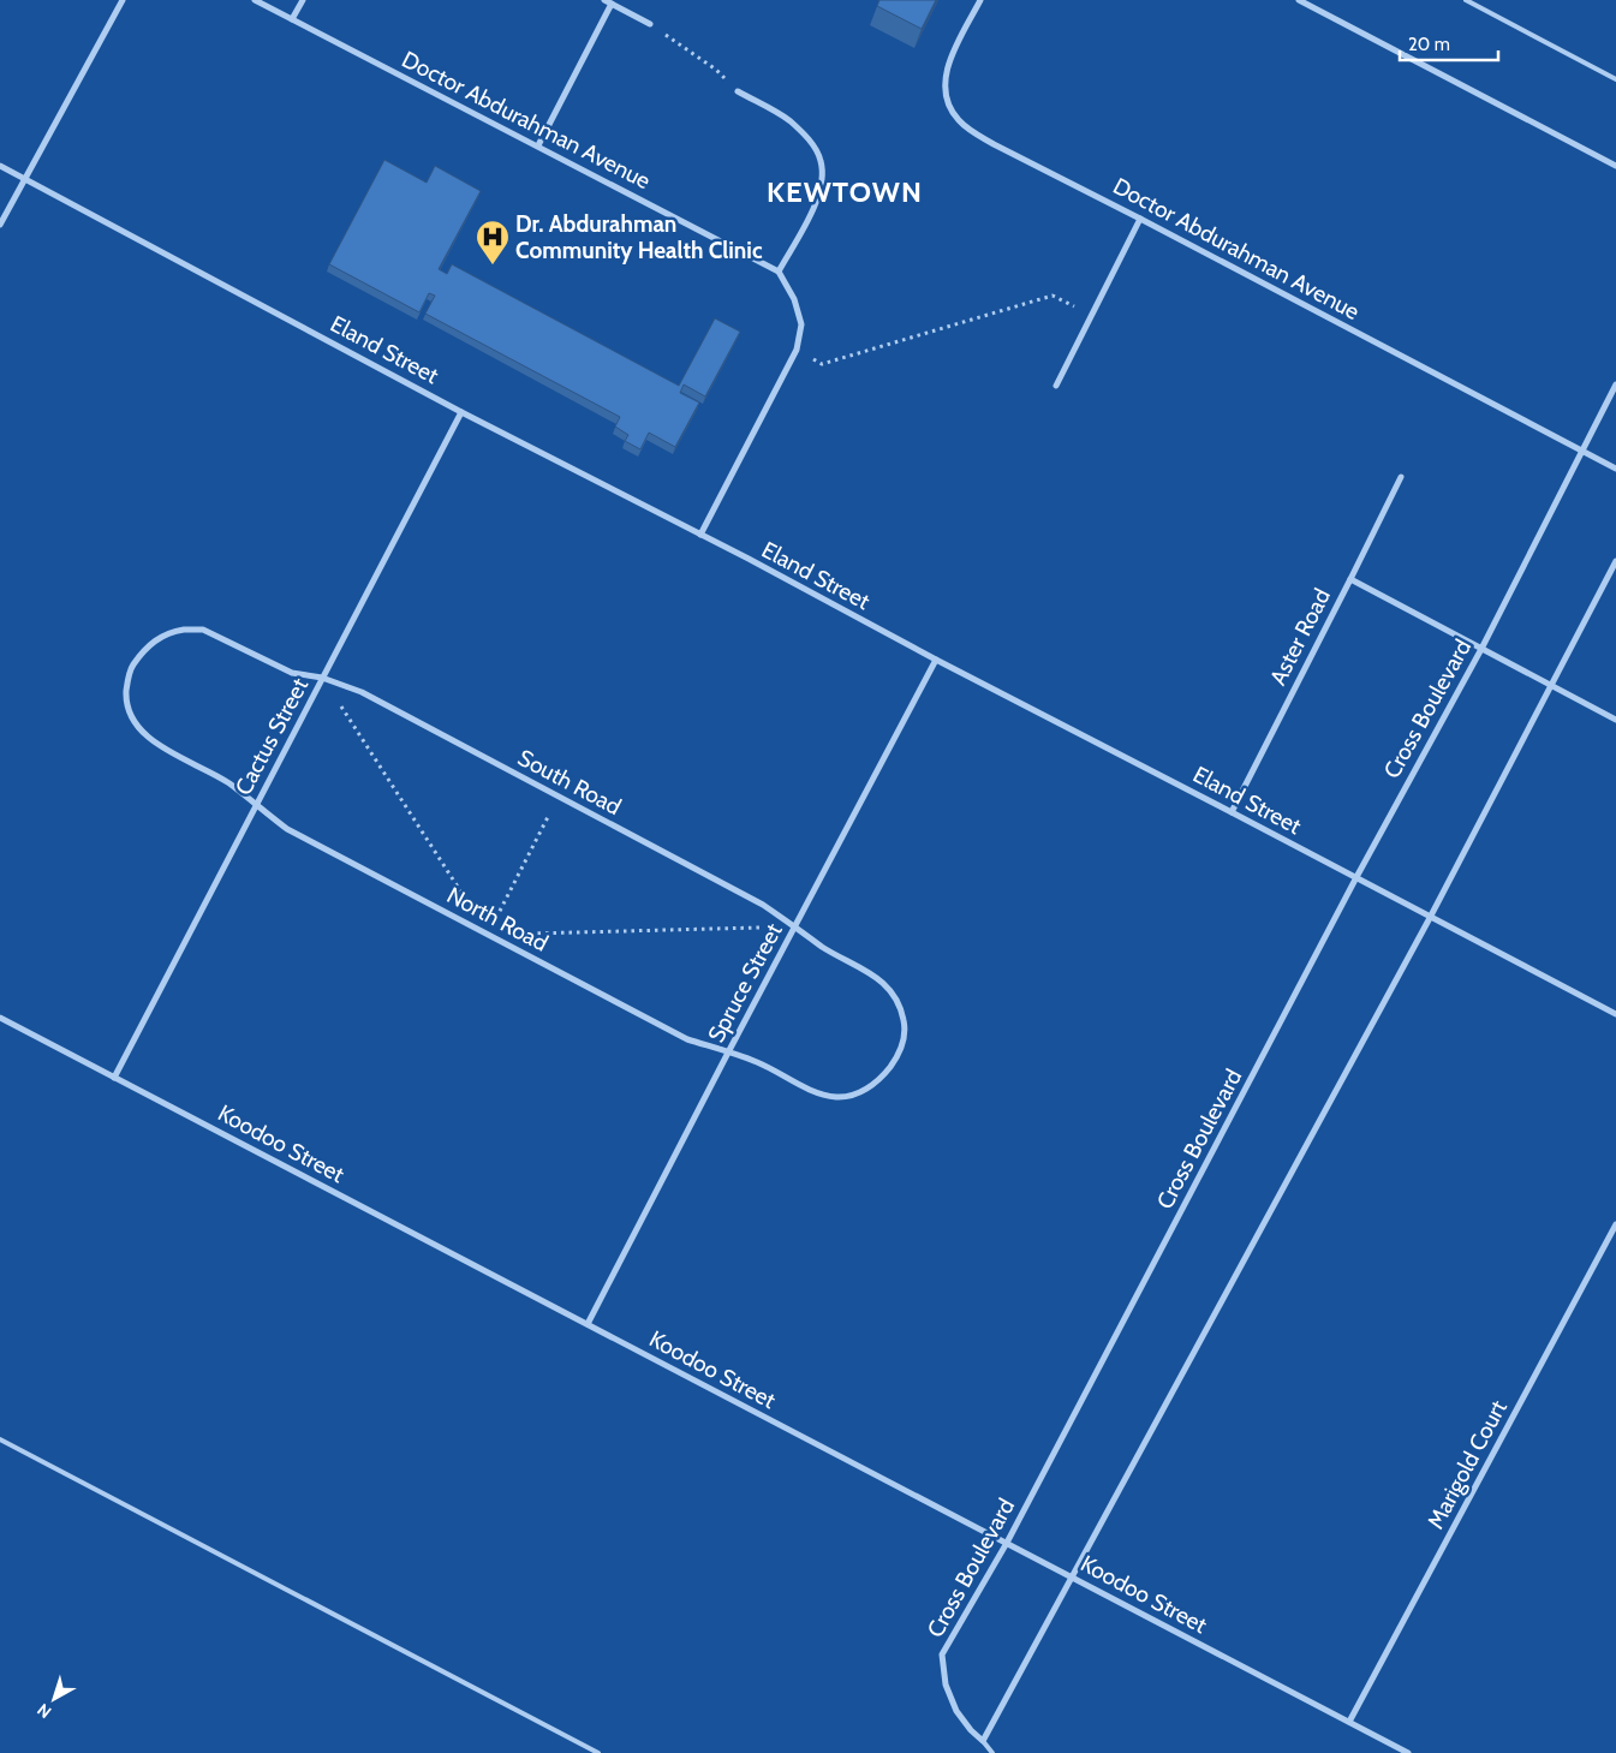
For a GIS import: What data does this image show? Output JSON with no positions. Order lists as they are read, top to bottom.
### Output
{
  "streets": {
    "street": [
      "Doctor Abdurahman Avenue",
      "Eland Street",
      "Aster Road",
      "Cross Boulevard",
      "Cactus Street",
      "South Road",
      "North Road",
      "Spruce Street",
      "Koodoo Street",
      "Marigold Court"
    ]
  },
  "crossings": [
    ["Doctor Abdurahman Avenue", "Cross Boulevard"],
    ["Eland Street", "Aster Road"],
    ["Eland Street", "Cross Boulevard"],
    ["Eland Street", "Cactus Street"],
    ["Eland Street", "Spruce Street"],
    ["Aster Road", "Cross Boulevard"],
    ["Cross Boulevard", "Koodoo Street"],
    ["Cactus Street", "South Road"],
    ["Cactus Street", "North Road"],
    ["Cactus Street", "Koodoo Street"],
    ["South Road", "North Road"],
    ["South Road", "Spruce Street"],
    ["North Road", "Spruce Street"],
    ["Spruce Street", "Koodoo Street"],
    ["Koodoo Street", "Marigold Court"]
  ],
  "districts": ["KEWTOWN"],
  "places": {
    "hospital": ["Dr. Abdurahman Community Health Clinic"]
  },
  "scale_bar": "20 m",
  "north": "bottom left"
}
